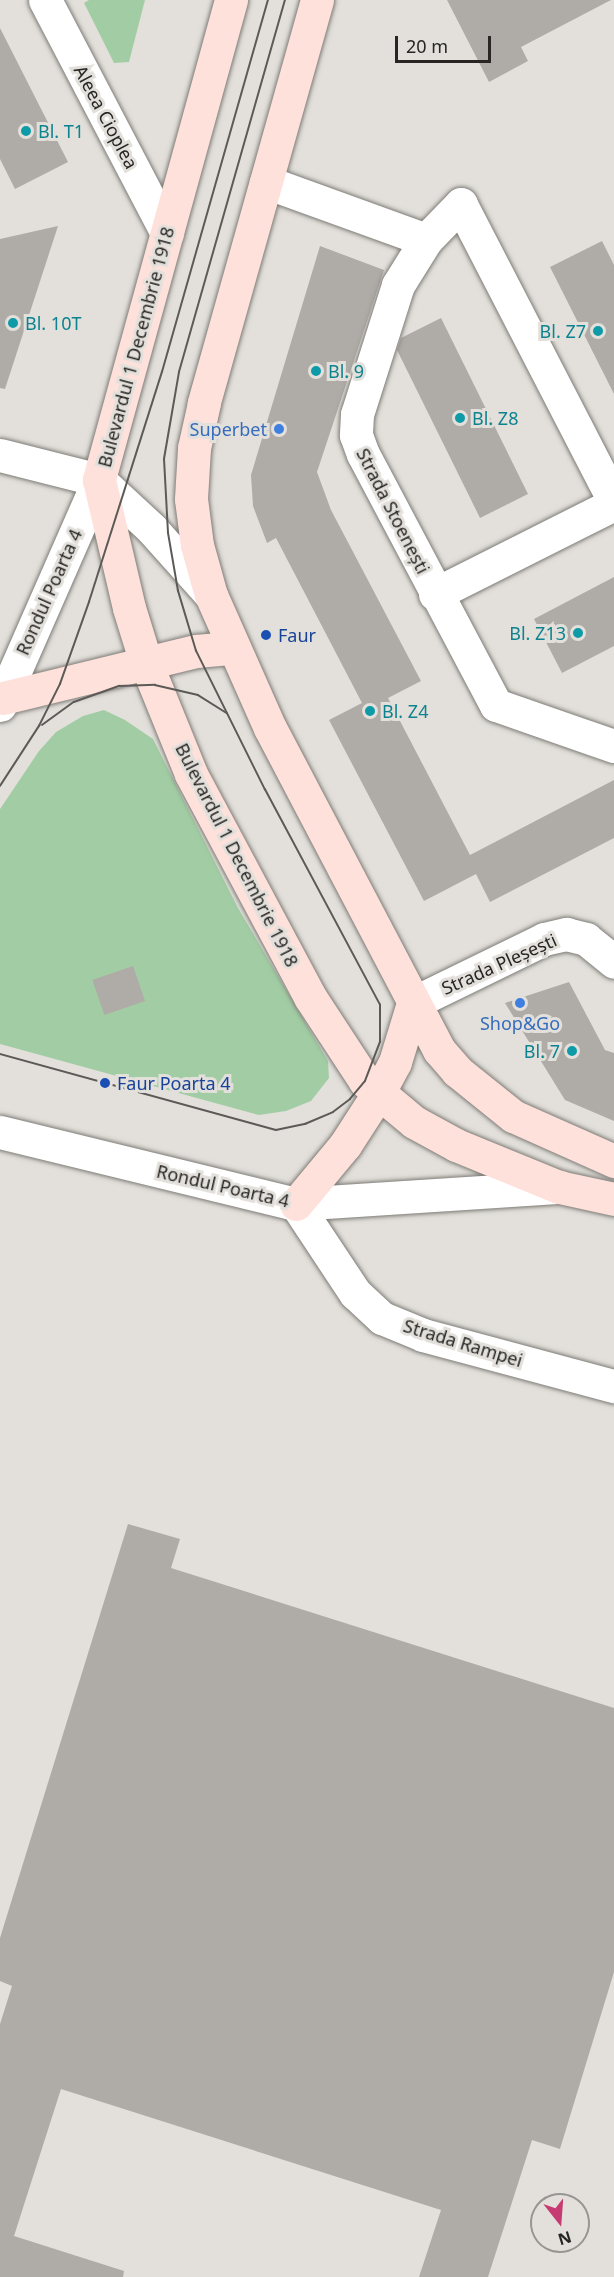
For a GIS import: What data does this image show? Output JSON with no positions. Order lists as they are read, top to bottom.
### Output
{
  "streets": {
    "main road": ["Bulevardul 1 Decembrie 1918"],
    "street": [
      "Aleea Cioplea",
      "Strada Stoenești",
      "Rondul Poarta 4",
      "Strada Pleșești",
      "Strada Rampei"
    ]
  },
  "crossings": [
    ["Aleea Cioplea", "Bulevardul 1 Decembrie 1918"],
    ["Bulevardul 1 Decembrie 1918", "Rondul Poarta 4"],
    ["Rondul Poarta 4", "Strada Rampei"]
  ],
  "places": [
    "Bl. T1",
    "Bl. 10T",
    "Bl. Z7",
    "Bl. 9",
    "Bl. Z8",
    "Superbet",
    "Bl. Z13",
    "Faur",
    "Bl. Z4",
    "Shop&Go",
    "Bl. 7",
    "Faur Poarta 4"
  ],
  "scale_bar": "20 m",
  "north": "bottom"
}
